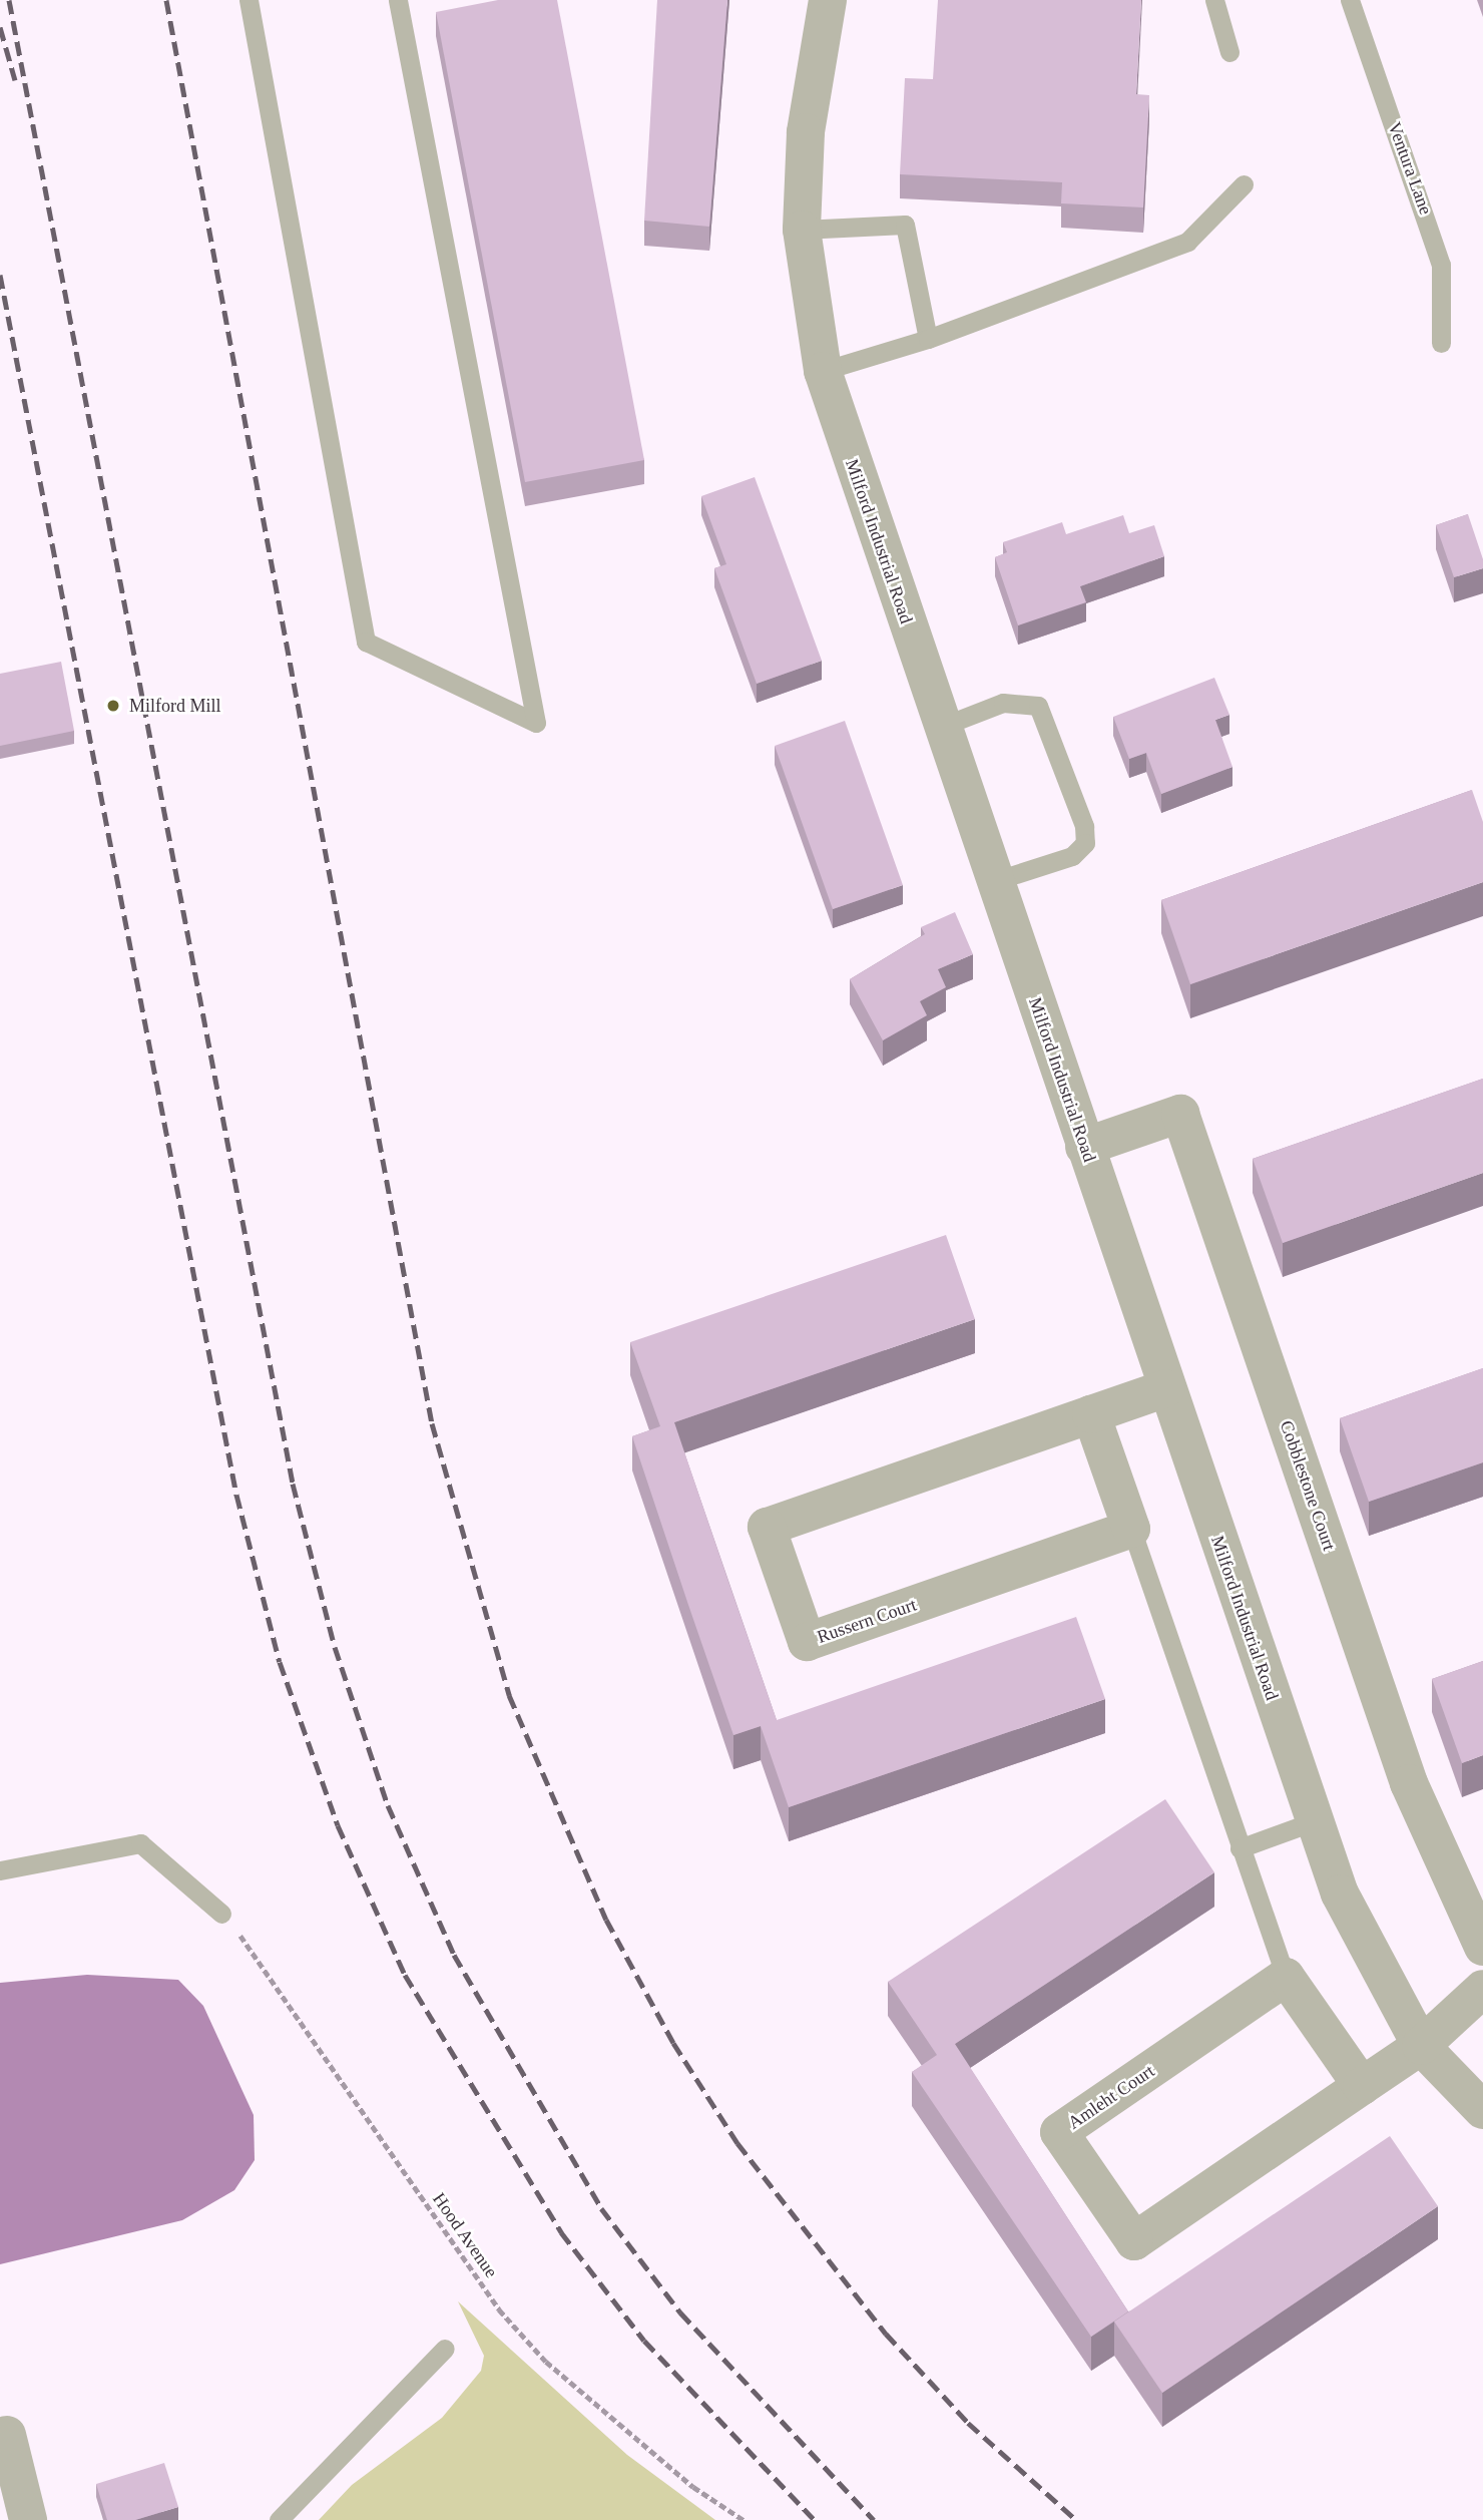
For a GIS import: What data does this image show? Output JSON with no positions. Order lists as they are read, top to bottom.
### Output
{
  "streets": {
    "street": [
      "Milford Industrial Road",
      "Cobblestone Court",
      "Russern Court",
      "Amleht Court"
    ],
    "lane": ["Ventura Lane"],
    "path": ["Hood Avenue"]
  },
  "crossings": [
    ["Milford Industrial Road", "Cobblestone Court"],
    ["Milford Industrial Road", "Russern Court"],
    ["Milford Industrial Road", "Amleht Court"]
  ],
  "places": ["Milford Mill"]
}
